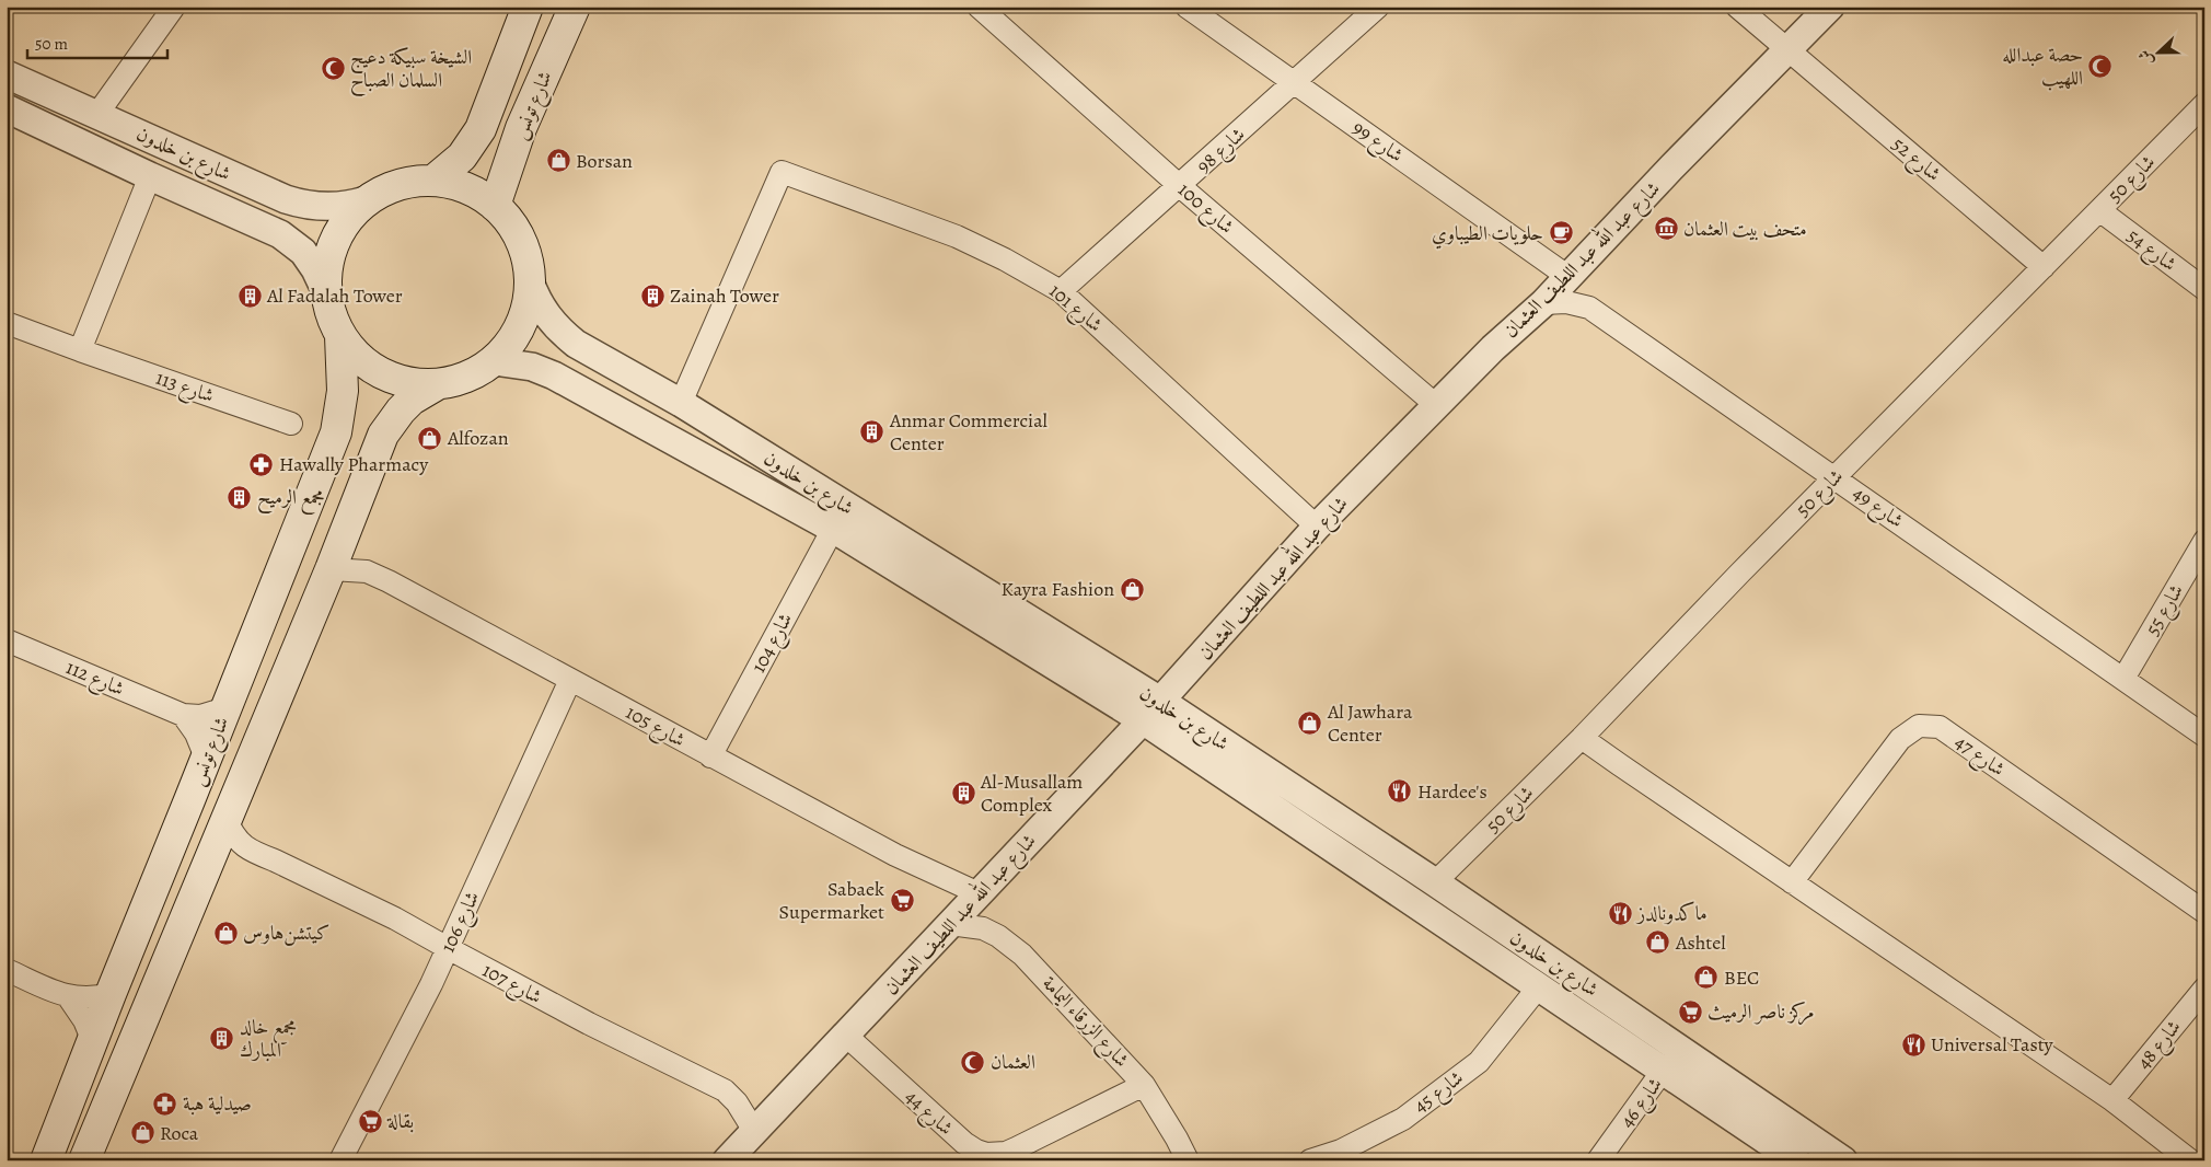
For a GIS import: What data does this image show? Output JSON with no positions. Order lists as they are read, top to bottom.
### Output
{
  "streets": {
    "main road": ["شارع تونس"],
    "street": [
      "شارع 99",
      "شارع 98",
      "شارع بن خلدون",
      "شارع 52",
      "شارع 50",
      "شارع 100",
      "شارع 54",
      "شارع عبد الله عبد اللطيف العثمان",
      "شارع 101",
      "شارع 113",
      "شارع 49",
      "شارع 55",
      "شارع 104",
      "شارع 112",
      "شارع 105",
      "شارع 47",
      "شارع 106",
      "شارع 107",
      "شارع الزرقاء اليمامة",
      "شارع 48",
      "شارع 45",
      "شارع 46",
      "شارع 44"
    ]
  },
  "crossings": [
    ["شارع تونس", "شارع 112"],
    ["شارع 99", "شارع 98"],
    ["شارع 99", "شارع عبد الله عبد اللطيف العثمان"],
    ["شارع 98", "شارع 100"],
    ["شارع 98", "شارع 101"],
    ["شارع بن خلدون", "شارع 50"],
    ["شارع بن خلدون", "شارع عبد الله عبد اللطيف العثمان"],
    ["شارع بن خلدون", "شارع 101"],
    ["شارع بن خلدون", "شارع 104"],
    ["شارع بن خلدون", "شارع 45"],
    ["شارع بن خلدون", "شارع 46"],
    ["شارع 52", "شارع 50"],
    ["شارع 52", "شارع عبد الله عبد اللطيف العثمان"],
    ["شارع 50", "شارع 54"],
    ["شارع 50", "شارع 49"],
    ["شارع 100", "شارع عبد الله عبد اللطيف العثمان"],
    ["شارع عبد الله عبد اللطيف العثمان", "شارع 101"],
    ["شارع عبد الله عبد اللطيف العثمان", "شارع 49"],
    ["شارع عبد الله عبد اللطيف العثمان", "شارع 105"],
    ["شارع عبد الله عبد اللطيف العثمان", "شارع 107"],
    ["شارع عبد الله عبد اللطيف العثمان", "شارع الزرقاء اليمامة"],
    ["شارع عبد الله عبد اللطيف العثمان", "شارع 44"],
    ["شارع 49", "شارع 55"],
    ["شارع 104", "شارع 105"],
    ["شارع 105", "شارع 106"],
    ["شارع 106", "شارع 107"],
    ["شارع الزرقاء اليمامة", "شارع 44"]
  ],
  "places": {
    "mosque": ["حصة عبدالله اللهيب", "الشيخة سبيكة دعيج السلمان الصباح", "العثمان"],
    "shop": [
      "Borsan",
      "Alfozan",
      "Kayra Fashion",
      "Al Jawhara Center",
      "كيتشن‌هاوس",
      "Ashtel",
      "BEC",
      "Roca"
    ],
    "museum": ["متحف بيت العثمان"],
    "cafe": ["حلويات الطيباوي"],
    "building": [
      "Al Fadalah Tower",
      "Zainah Tower",
      "Anmar Commercial Center",
      "مجمع الرميح",
      "Al-Musallam Complex",
      "مجمع خالد المبارك"
    ],
    "pharmacy": ["Hawally Pharmacy", "صيدلية هبة"],
    "restaurant": ["Hardee's", "ماكدونالدز", "Universal Tasty"],
    "supermarket": ["Sabaek Supermarket", "مركز ناصر الرميث", "بقالة"]
  },
  "scale_bar": "50 m",
  "north": "left"
}
